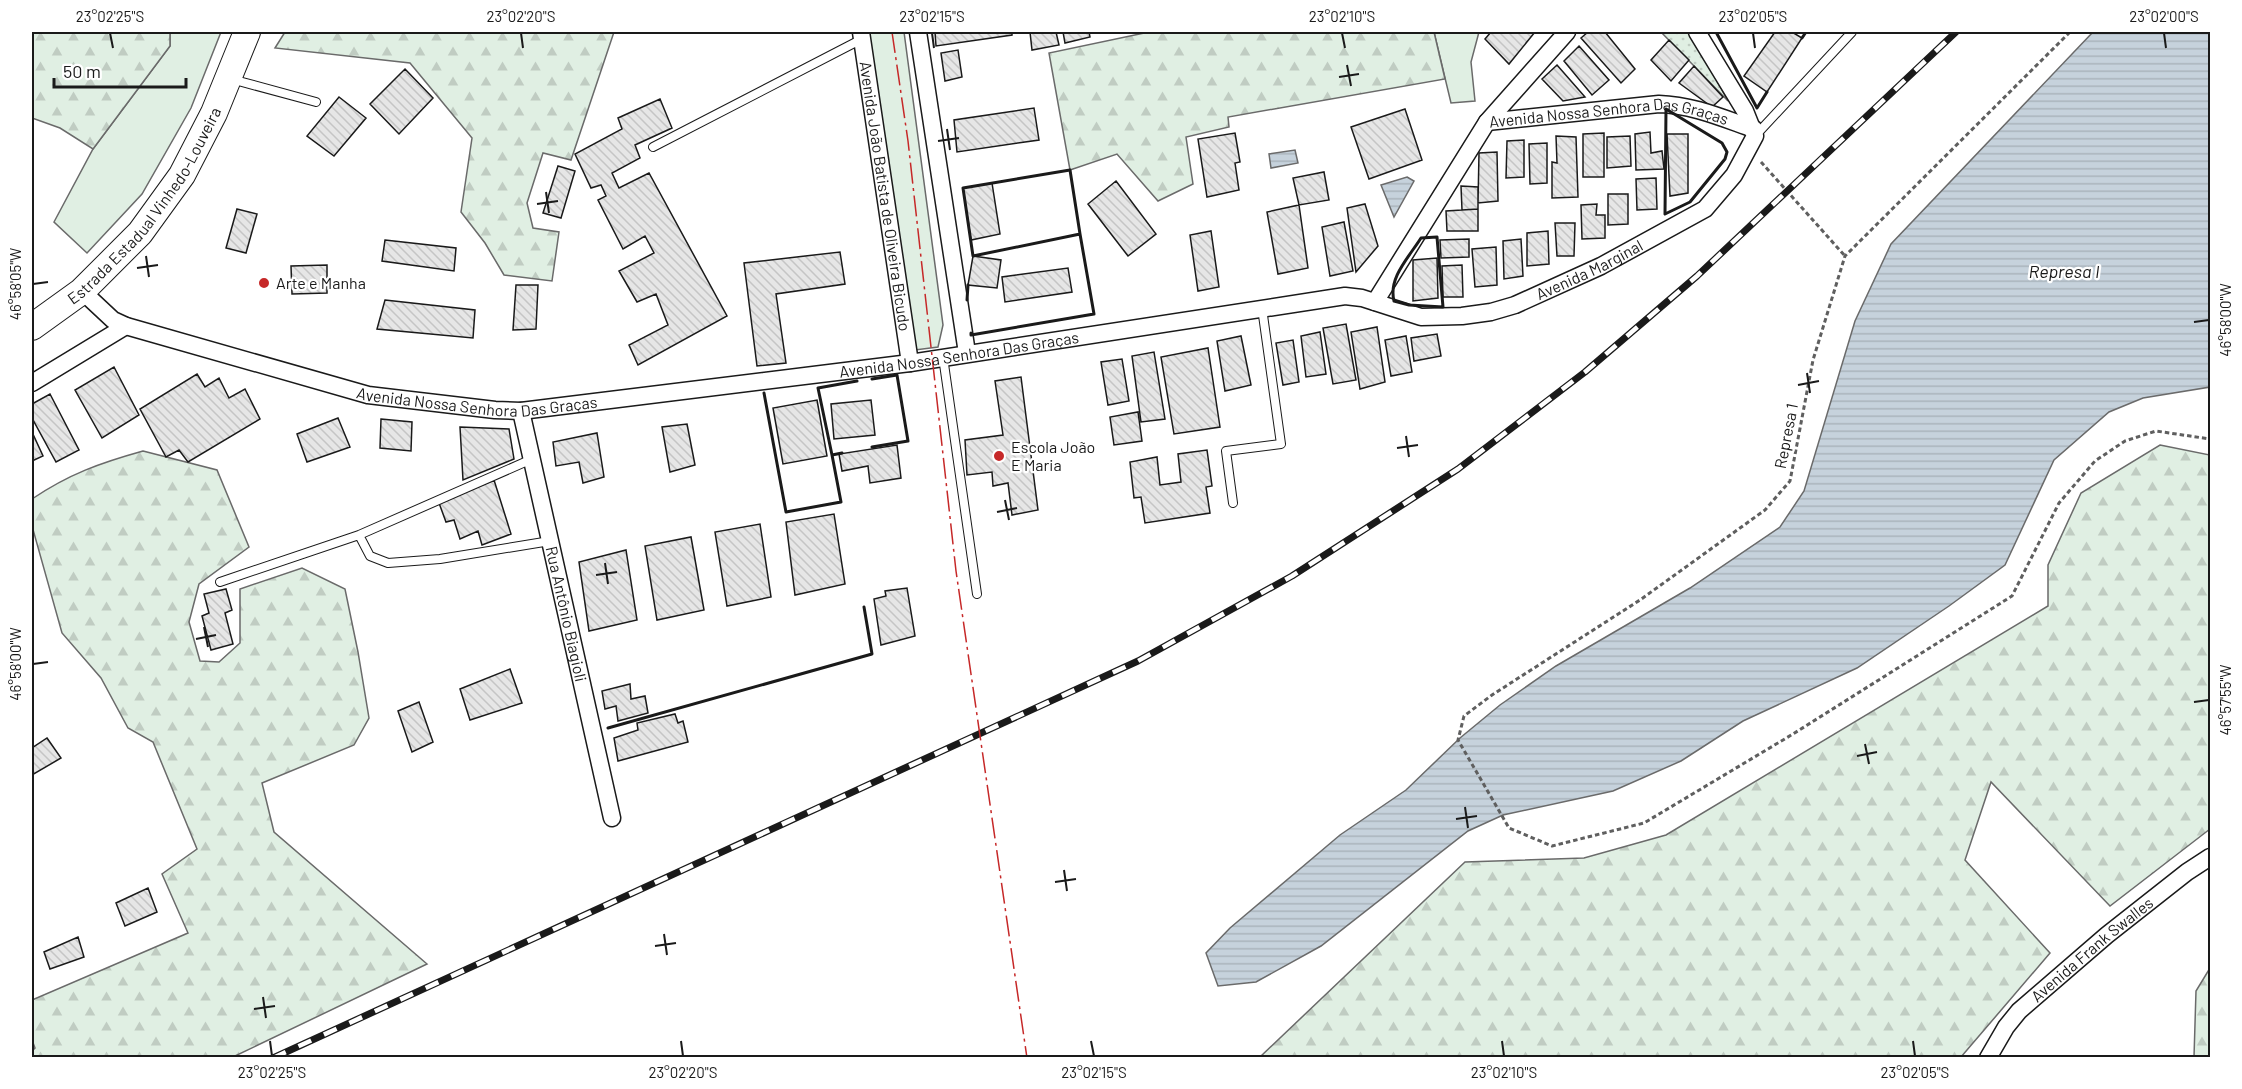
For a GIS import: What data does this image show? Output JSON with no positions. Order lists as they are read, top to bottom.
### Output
{
  "streets": {
    "main road": ["Estrada Estadual Vinhedo-Louveira"],
    "street": [
      "Avenida Nossa Senhora Das Graças",
      "Avenida João Batista de Oliveira Bicudo",
      "Avenida Marginal",
      "Rua Antônio Biagioli",
      "Avenida Frank Swalles"
    ],
    "path": ["Represa 1"]
  },
  "crossings": [
    ["Avenida Nossa Senhora Das Graças", "Avenida João Batista de Oliveira Bicudo"],
    ["Avenida Nossa Senhora Das Graças", "Estrada Estadual Vinhedo-Louveira"],
    ["Avenida Nossa Senhora Das Graças", "Avenida Marginal"],
    ["Avenida Nossa Senhora Das Graças", "Rua Antônio Biagioli"]
  ],
  "water": ["Represa I"],
  "places": ["Arte e Manha", "Escola João E Maria"],
  "scale_bar": "50 m",
  "coordinates": [
    "23°02'25\"S",
    "23°02'20\"S",
    "23°02'15\"S",
    "23°02'10\"S",
    "23°02'05\"S",
    "23°02'00\"S",
    "46°58'05\"W",
    "46°58'00\"W",
    "46°57'55\"W"
  ]
}
